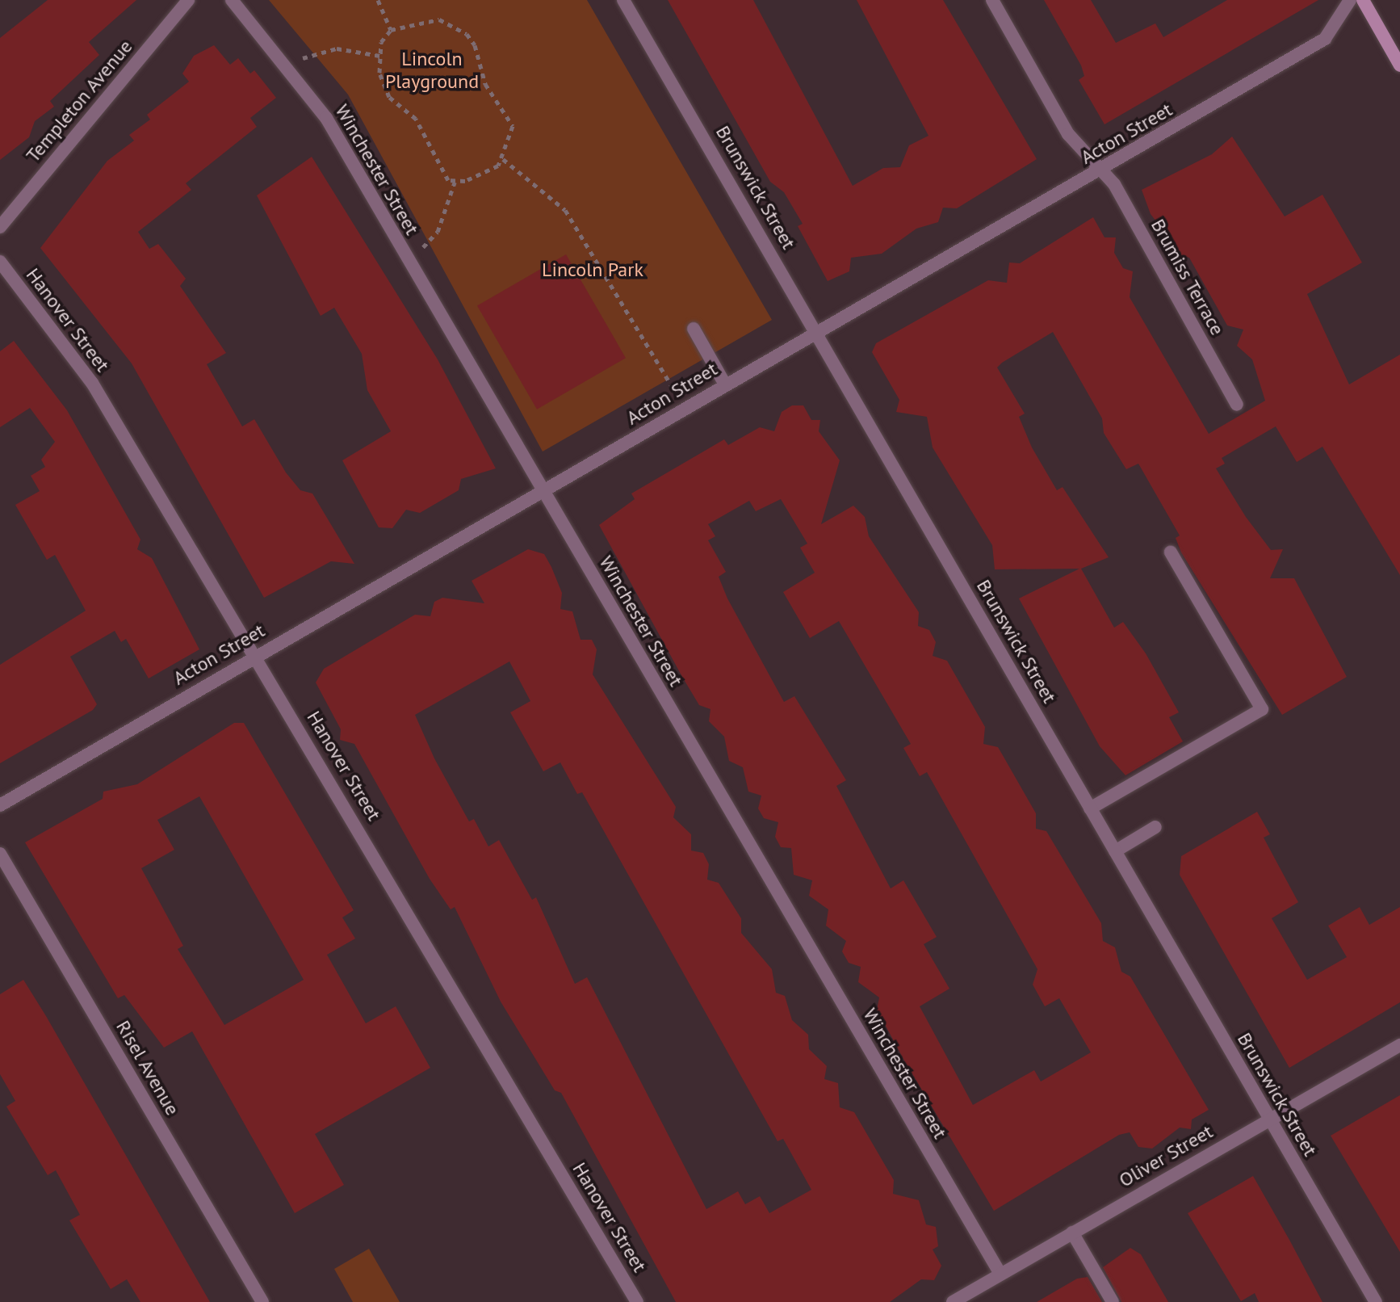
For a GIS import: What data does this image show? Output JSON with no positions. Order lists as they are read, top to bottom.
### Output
{
  "streets": {
    "street": [
      "Templeton Avenue",
      "Acton Street",
      "Winchester Street",
      "Brunswick Street",
      "Brumiss Terrace",
      "Hanover Street",
      "Risel Avenue",
      "Oliver Street"
    ]
  },
  "crossings": [
    ["Acton Street", "Winchester Street"],
    ["Acton Street", "Brunswick Street"],
    ["Acton Street", "Brumiss Terrace"],
    ["Acton Street", "Hanover Street"],
    ["Winchester Street", "Oliver Street"],
    ["Brunswick Street", "Oliver Street"]
  ],
  "parks": ["Lincoln Playground", "Lincoln Park"]
}
